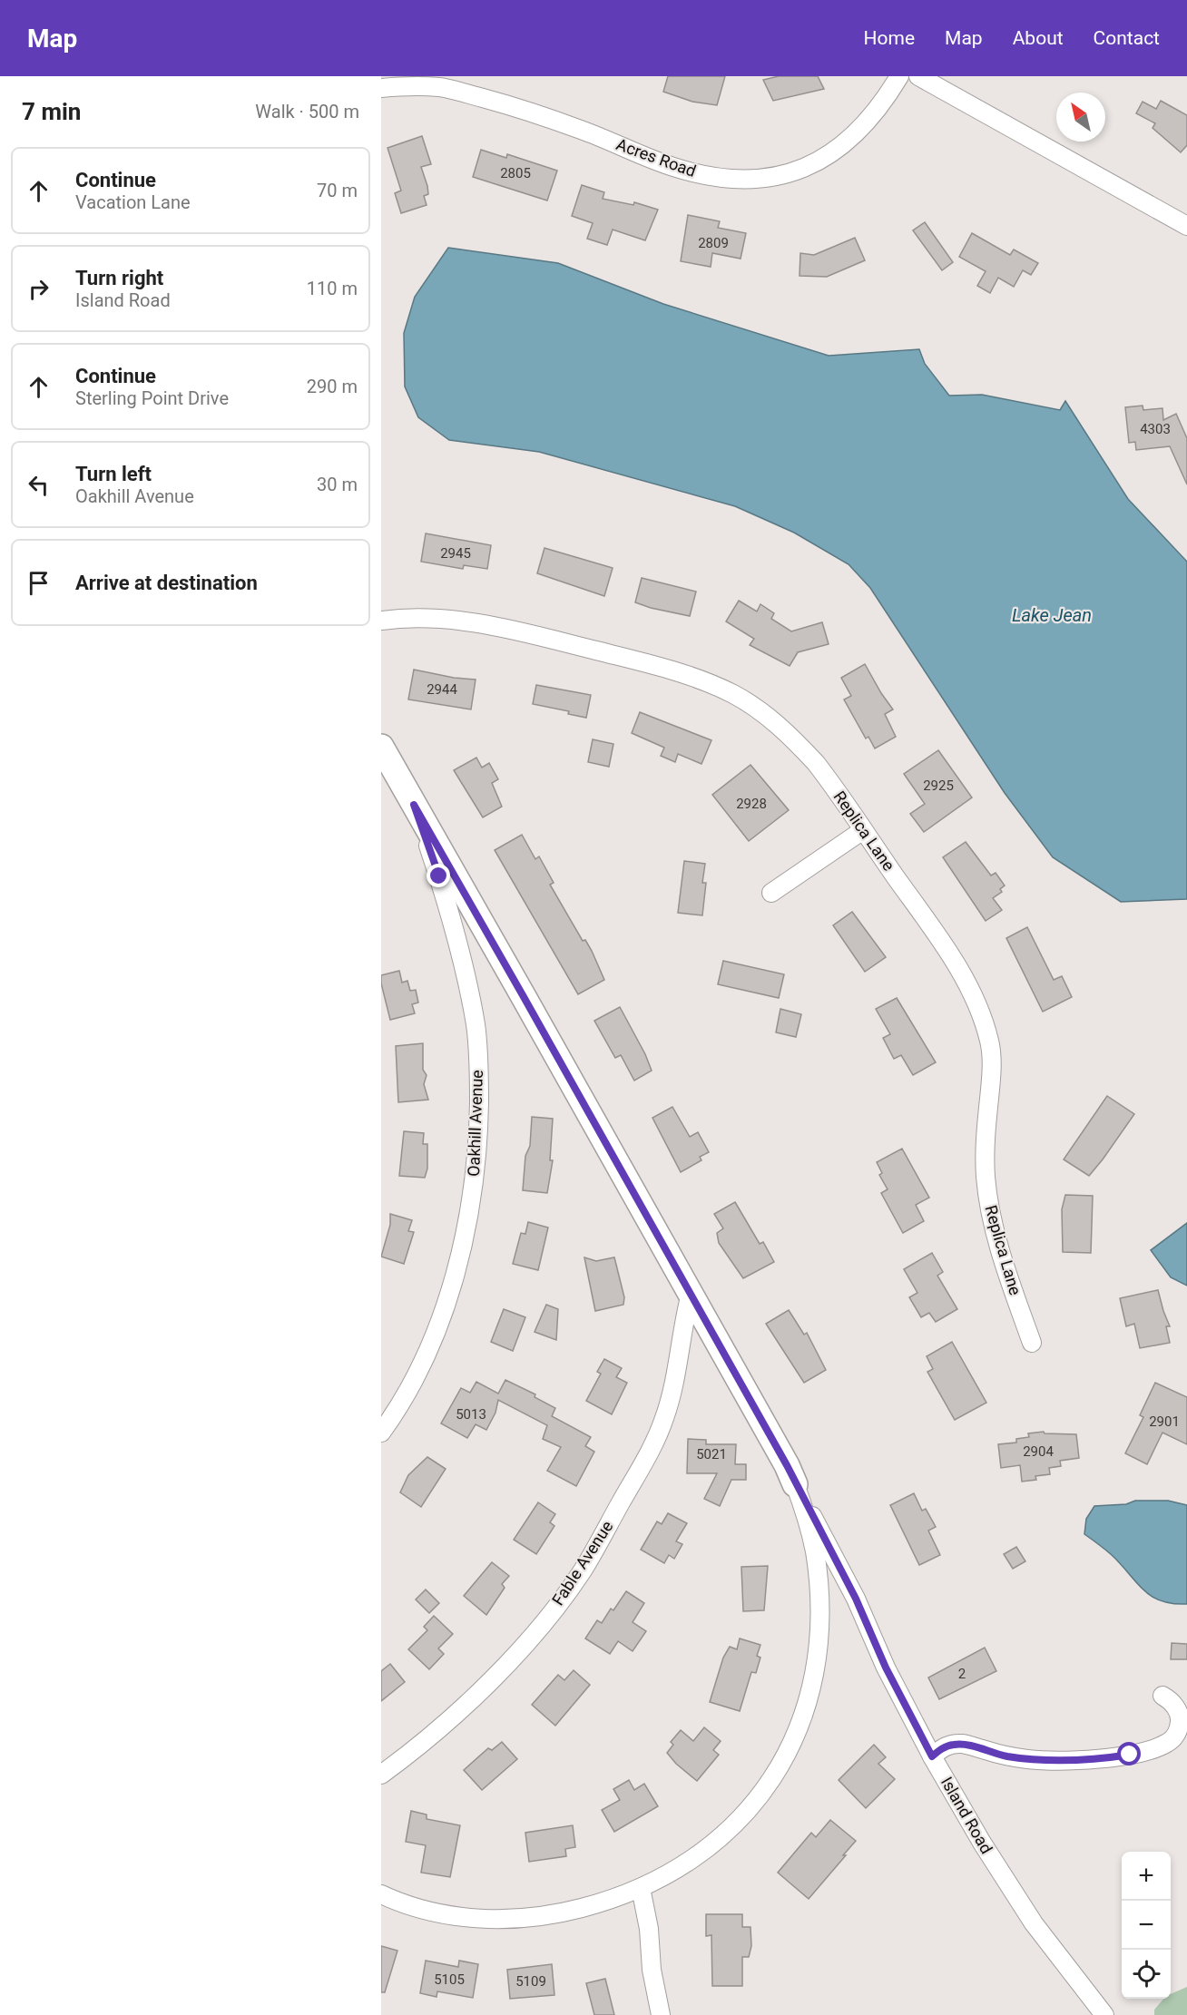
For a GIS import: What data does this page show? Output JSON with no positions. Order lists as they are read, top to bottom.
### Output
{
  "streets": {
    "street": [
      "Acres Road",
      "Replica Lane",
      "Oakhill Avenue",
      "Fable Avenue",
      "Island Road"
    ]
  },
  "water": ["Lake Jean"],
  "house_numbers": [
    "2805",
    "2809",
    "4303",
    "2945",
    "2944",
    "2925",
    "2928",
    "5013",
    "2901",
    "2904",
    "5021",
    "2",
    "5105",
    "5109"
  ],
  "north": "top left",
  "page": {
    "header": "Map",
    "nav": [
      "Home",
      "Map",
      "About",
      "Contact"
    ],
    "heading": ["7 min", "Walk · 500 m"],
    "list": [
      ["Continue", "Vacation Lane", "70 m"],
      ["Turn right", "Island Road", "110 m"],
      ["Continue", "Sterling Point Drive", "290 m"],
      ["Turn left", "Oakhill Avenue", "30 m"],
      "Arrive at destination"
    ],
    "map_buttons": ["+", "−"]
  }
}
